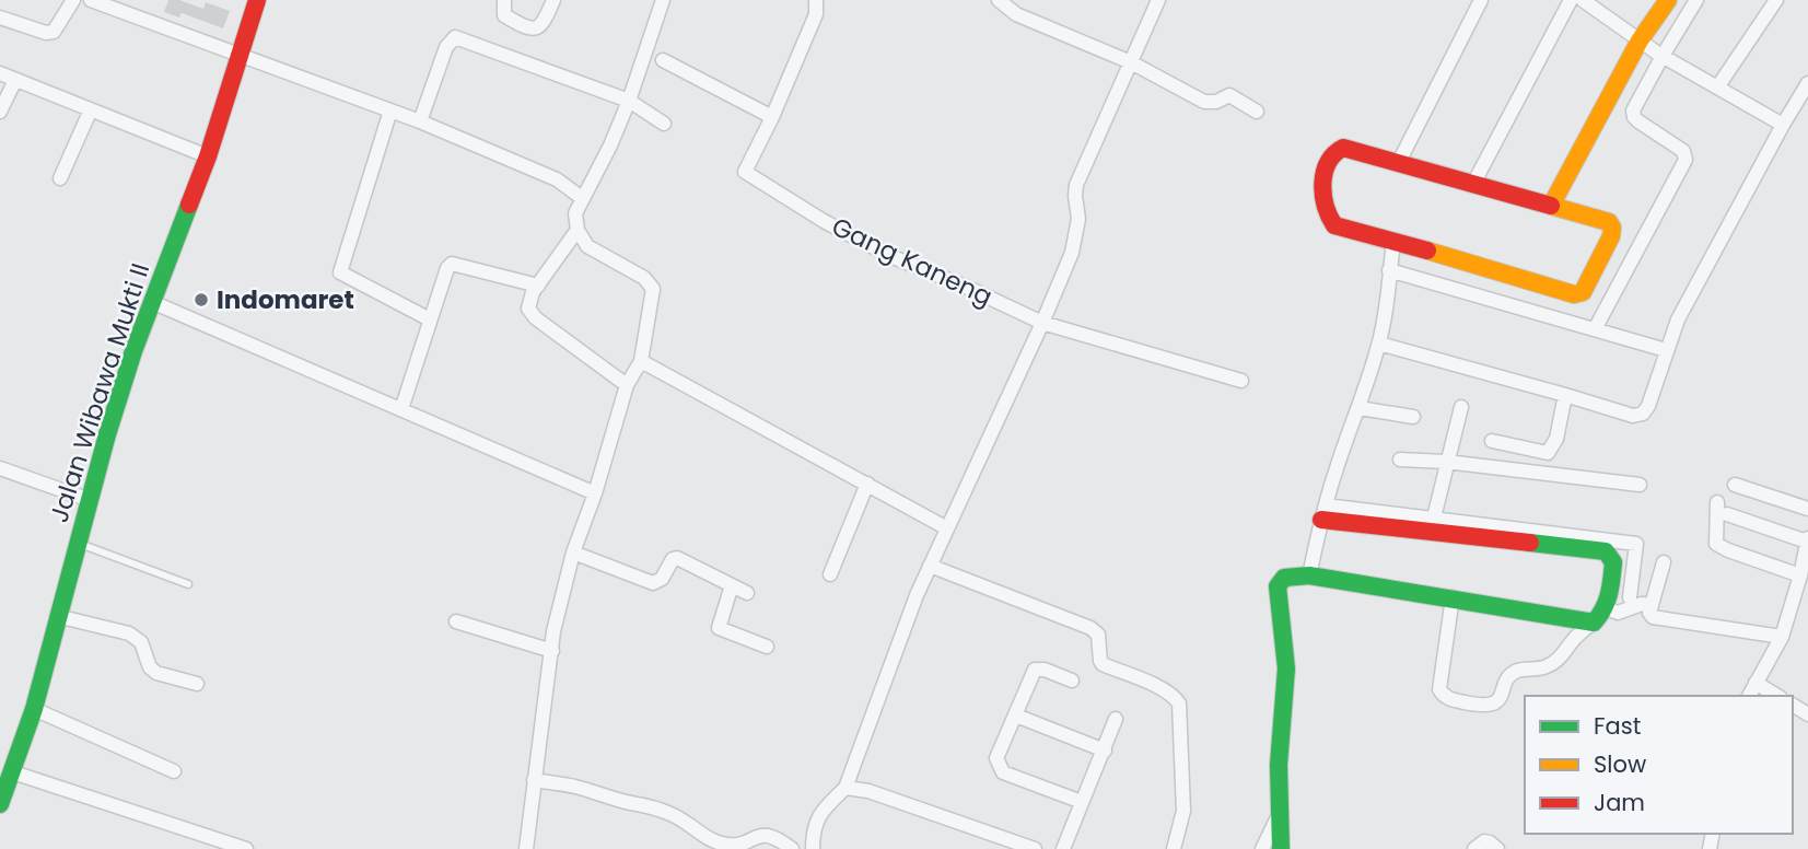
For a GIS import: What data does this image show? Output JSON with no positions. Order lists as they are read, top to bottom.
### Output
{
  "streets": {
    "street": ["Gang Kaneng", "Jalan Wibawa Mukti II"]
  },
  "places": ["Indomaret"],
  "legend": ["Fast", "Slow", "Jam"]
}
